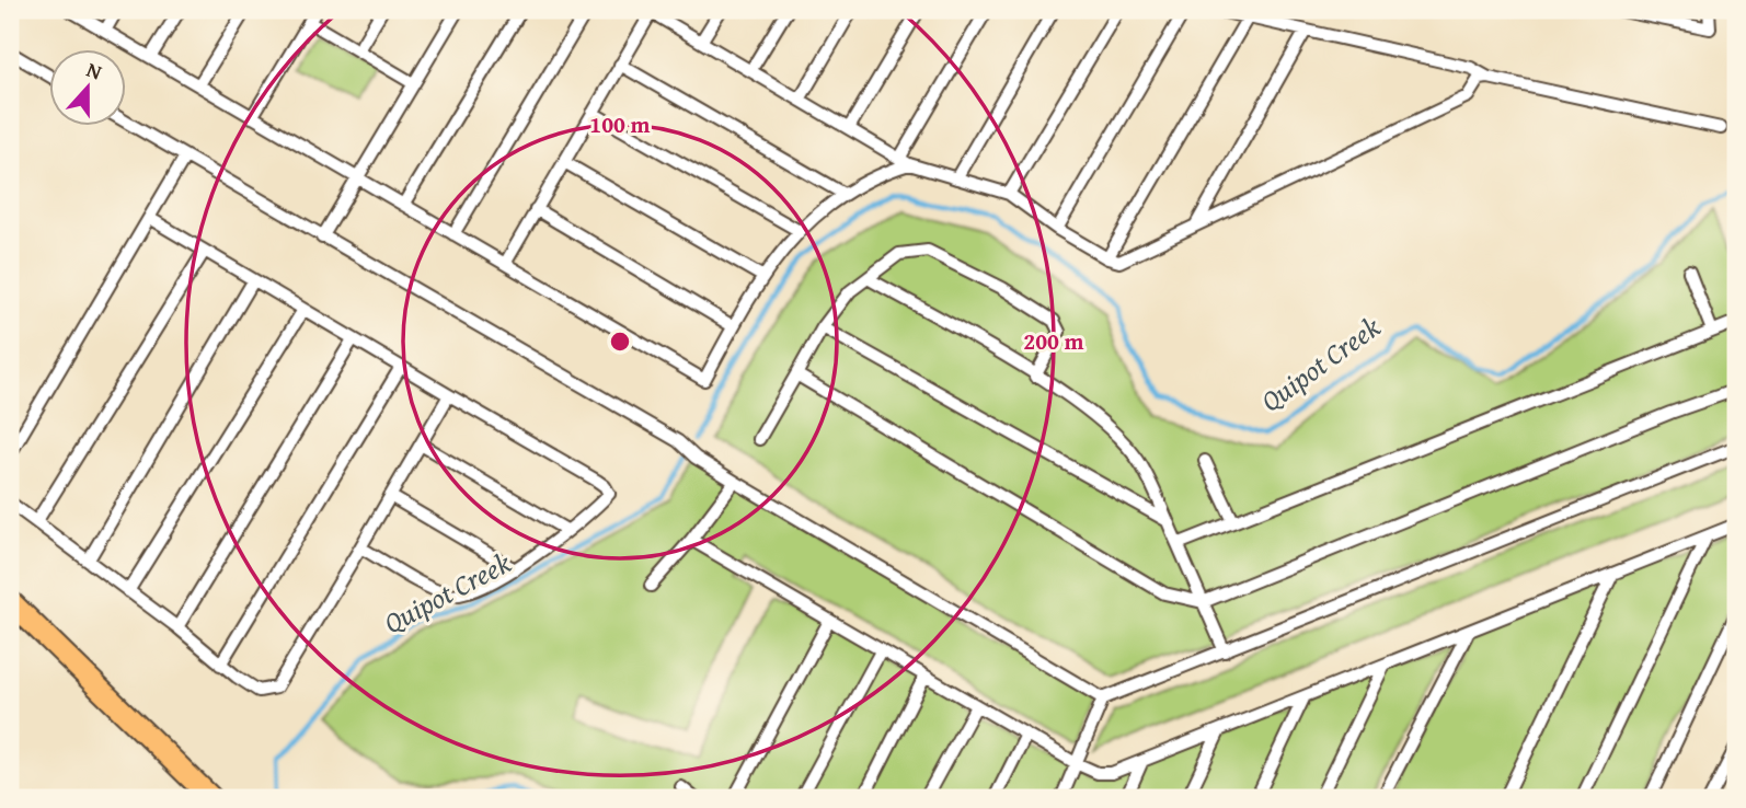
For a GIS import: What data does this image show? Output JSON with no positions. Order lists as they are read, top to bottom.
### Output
{
  "water": ["Quipot Creek"],
  "north": "top",
  "rings": ["100 m", "200 m"]
}
